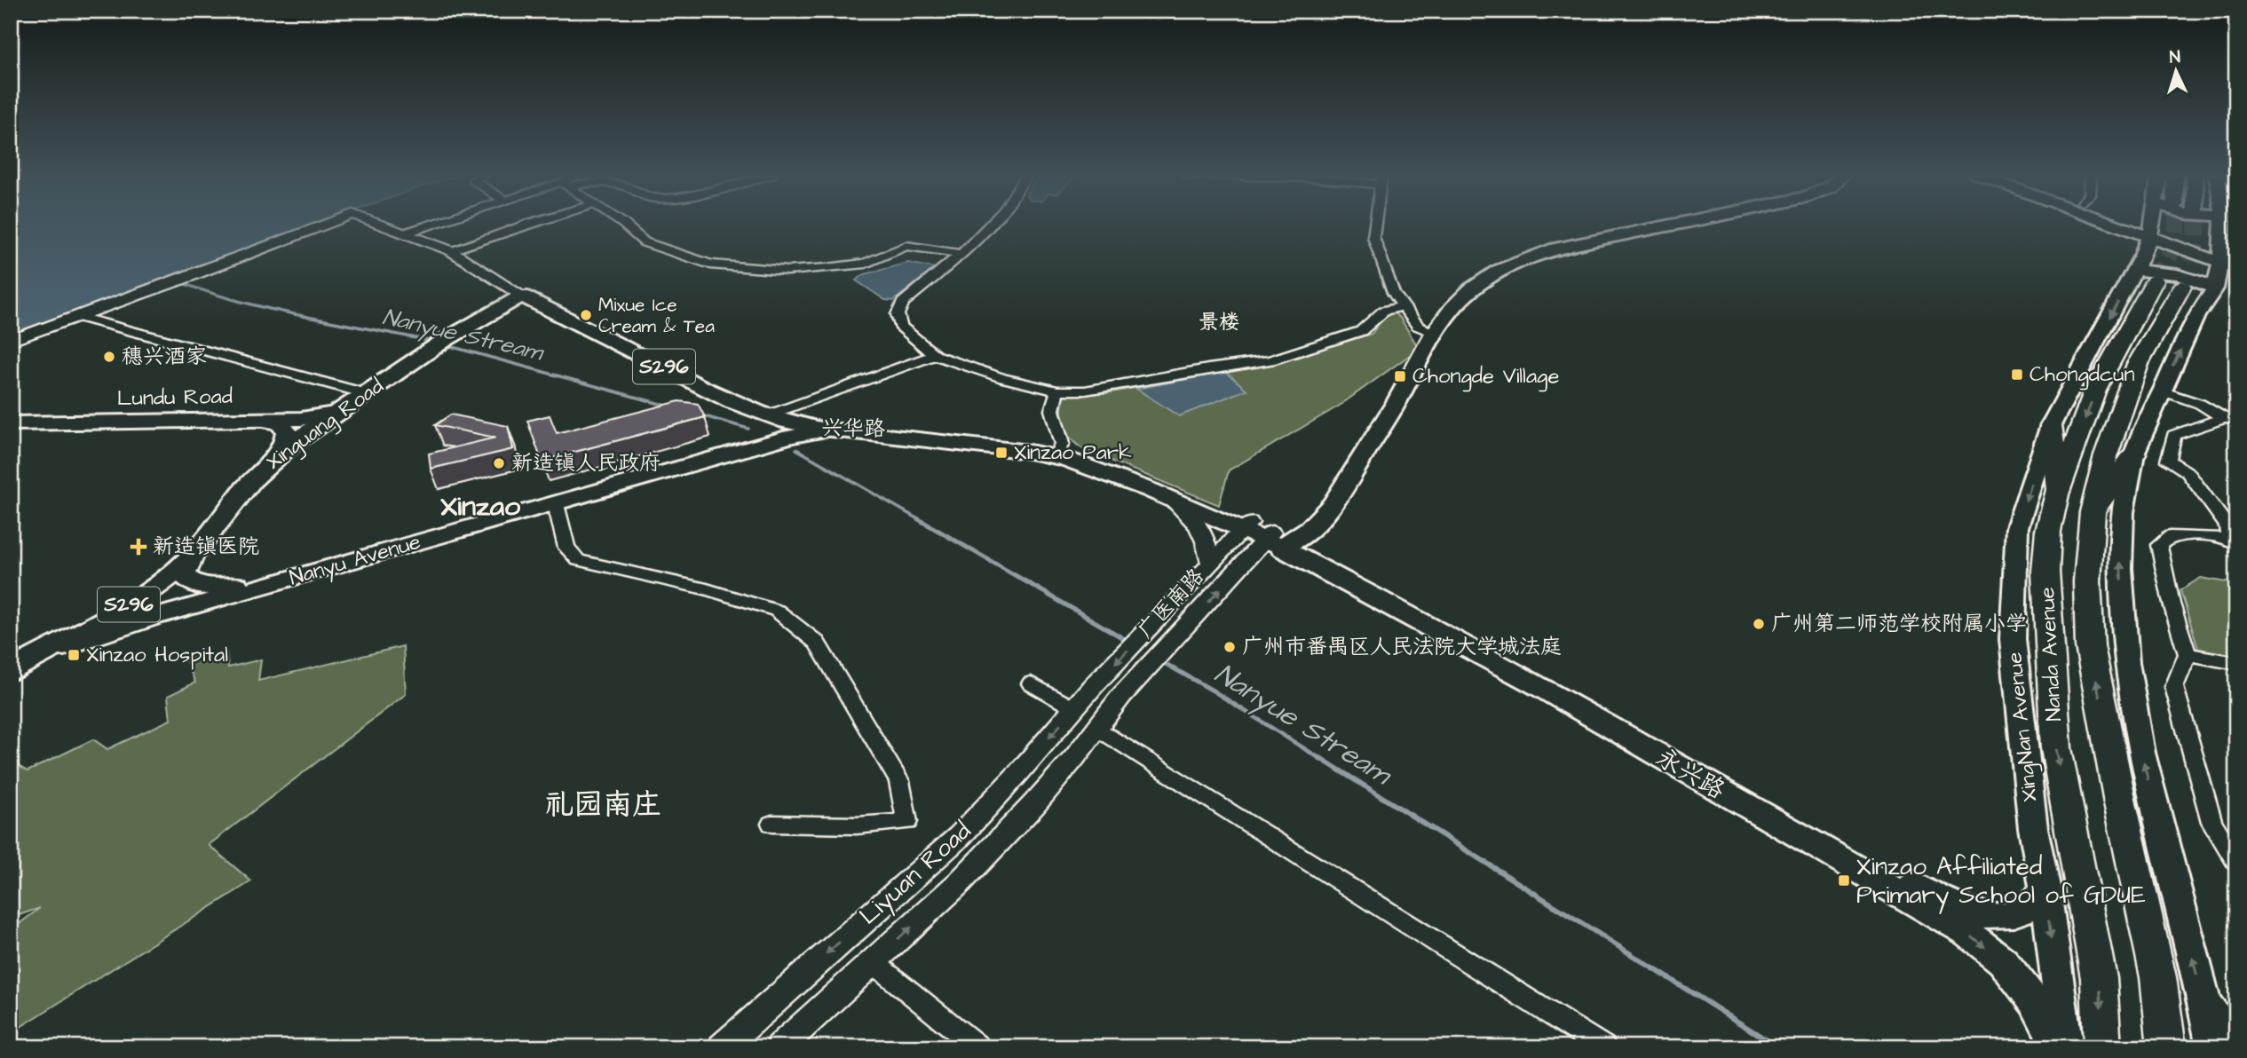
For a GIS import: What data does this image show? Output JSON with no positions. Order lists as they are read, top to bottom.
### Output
{
  "streets": {
    "highway": ["Nanda Avenue"],
    "main road": [
      "S296",
      "Lundu Road",
      "Xinguang Road",
      "兴华路",
      "Nanyu Avenue",
      "XingNan Avenue",
      "永兴路"
    ],
    "street": ["广医南路", "Liyuan Road"]
  },
  "crossings": [
    ["S296", "Xinguang Road"],
    ["S296", "兴华路"],
    ["S296", "Nanyu Avenue"],
    ["Lundu Road", "Xinguang Road"],
    ["Xinguang Road", "Nanyu Avenue"],
    ["兴华路", "Nanyu Avenue"],
    ["兴华路", "广医南路"],
    ["兴华路", "永兴路"],
    ["广医南路", "永兴路"],
    ["广医南路", "Liyuan Road"],
    ["Nanda Avenue", "XingNan Avenue"],
    ["XingNan Avenue", "永兴路"]
  ],
  "districts": ["景楼", "Xinzao", "礼园南庄"],
  "water": ["Nanyue Stream"],
  "places": {
    "other": [
      "Mixue Ice Cream & Tea",
      "穗兴酒家",
      "新造镇人民政府",
      "广州第二师范学校附属小学",
      "广州市番禺区人民法院大学城法庭"
    ],
    "transit": [
      "Chongdcun",
      "Chongde Village",
      "Xinzao Park",
      "Xinzao Hospital",
      "Xinzao Affiliated Primary School of GDUE"
    ],
    "health": ["新造镇医院"]
  },
  "north": "top"
}
